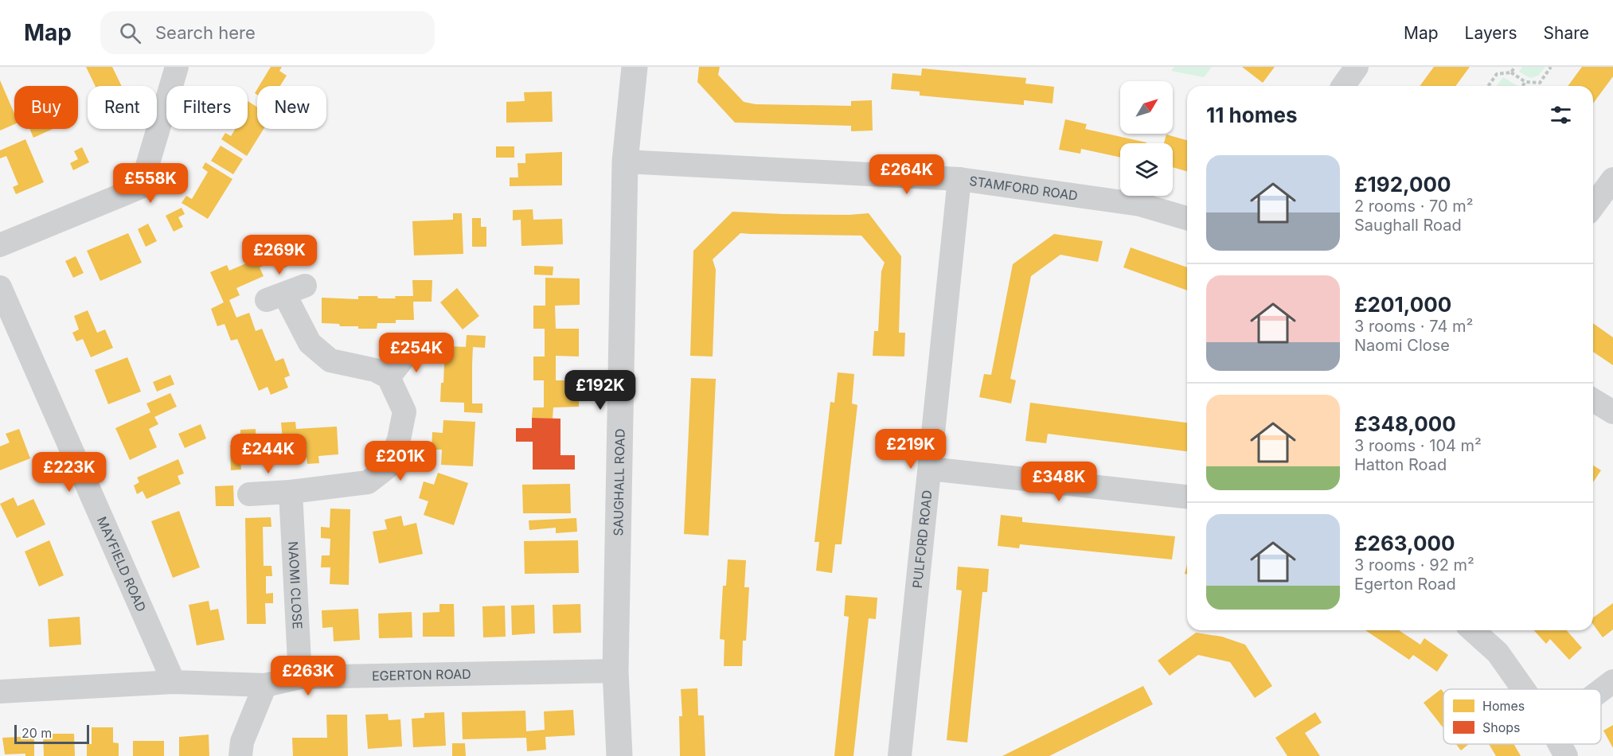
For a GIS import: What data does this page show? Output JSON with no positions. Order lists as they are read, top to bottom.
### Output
{
  "streets": {
    "street": [
      "STAMFORD ROAD",
      "SAUGHALL ROAD",
      "PULFORD ROAD",
      "MAYFIELD ROAD",
      "NAOMI CLOSE",
      "EGERTON ROAD"
    ]
  },
  "crossings": [
    ["STAMFORD ROAD", "SAUGHALL ROAD"],
    ["STAMFORD ROAD", "PULFORD ROAD"],
    ["SAUGHALL ROAD", "EGERTON ROAD"],
    ["MAYFIELD ROAD", "EGERTON ROAD"],
    ["NAOMI CLOSE", "EGERTON ROAD"]
  ],
  "legend": ["Homes", "Shops"],
  "scale_bar": "20 m",
  "north": "top right",
  "page": {
    "header": "Map",
    "search": "Search here",
    "nav": ["Map", "Layers", "Share"],
    "chip": [
      "Buy",
      "Rent",
      "Filters",
      "New"
    ],
    "heading": "11 homes",
    "list": [
      {
        "name": "£192,000",
        "note": "2 rooms · 70 m² · Saughall Road"
      },
      {
        "name": "£201,000",
        "note": "3 rooms · 74 m² · Naomi Close"
      },
      {
        "name": "£348,000",
        "note": "3 rooms · 104 m² · Hatton Road"
      },
      {
        "name": "£263,000",
        "note": "3 rooms · 92 m² · Egerton Road"
      }
    ],
    "price": [
      "£264K",
      "£558K",
      "£269K",
      "£254K",
      "£192K",
      "£219K",
      "£244K",
      "£201K",
      "£223K",
      "£348K",
      "£263K"
    ],
    "scale": "20 m"
  }
}
